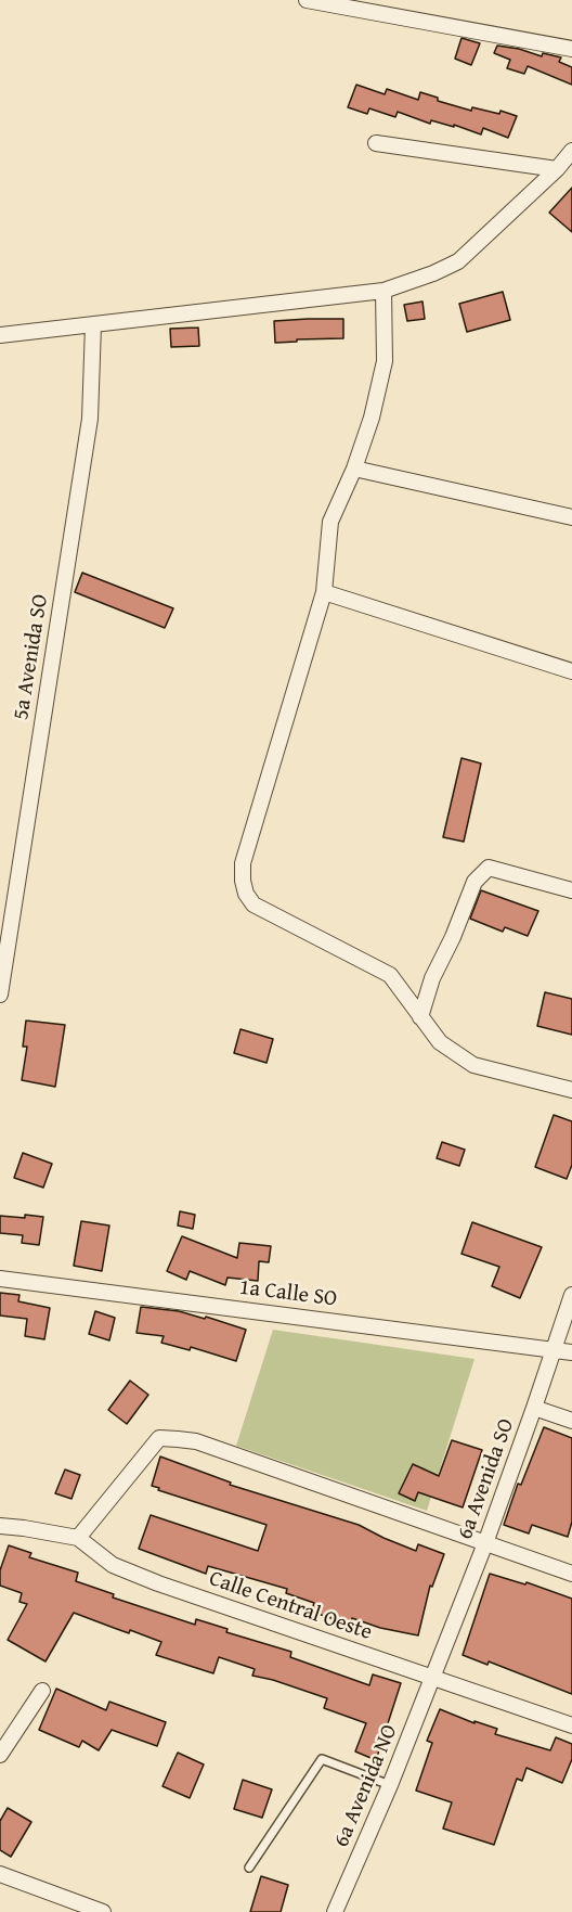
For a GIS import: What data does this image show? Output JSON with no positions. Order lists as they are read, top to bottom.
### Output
{
  "streets": {
    "street": [
      "5a Avenida SO",
      "1a Calle SO",
      "6a Avenida SO",
      "Calle Central Oeste",
      "6a Avenida NO"
    ]
  },
  "crossings": [
    ["1a Calle SO", "6a Avenida SO"],
    ["6a Avenida SO", "Calle Central Oeste"],
    ["6a Avenida SO", "6a Avenida NO"],
    ["Calle Central Oeste", "6a Avenida NO"]
  ]
}
